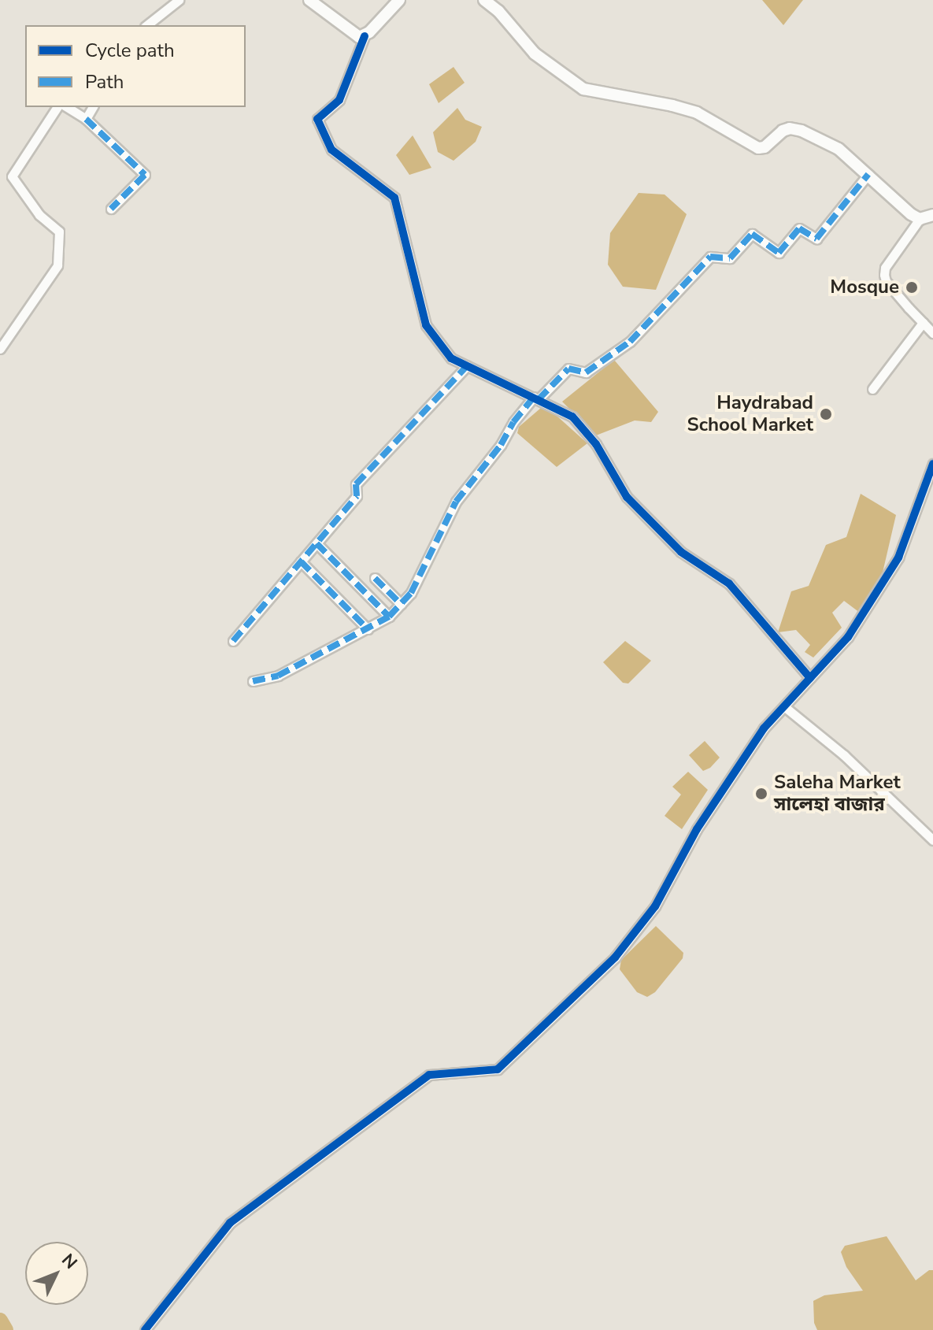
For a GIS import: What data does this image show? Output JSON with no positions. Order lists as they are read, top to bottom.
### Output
{
  "places": ["Mosque", "Haydrabad School Market", "Saleha Market সালেহা বাজার"],
  "legend": ["Cycle path", "Path"],
  "north": "top right"
}
